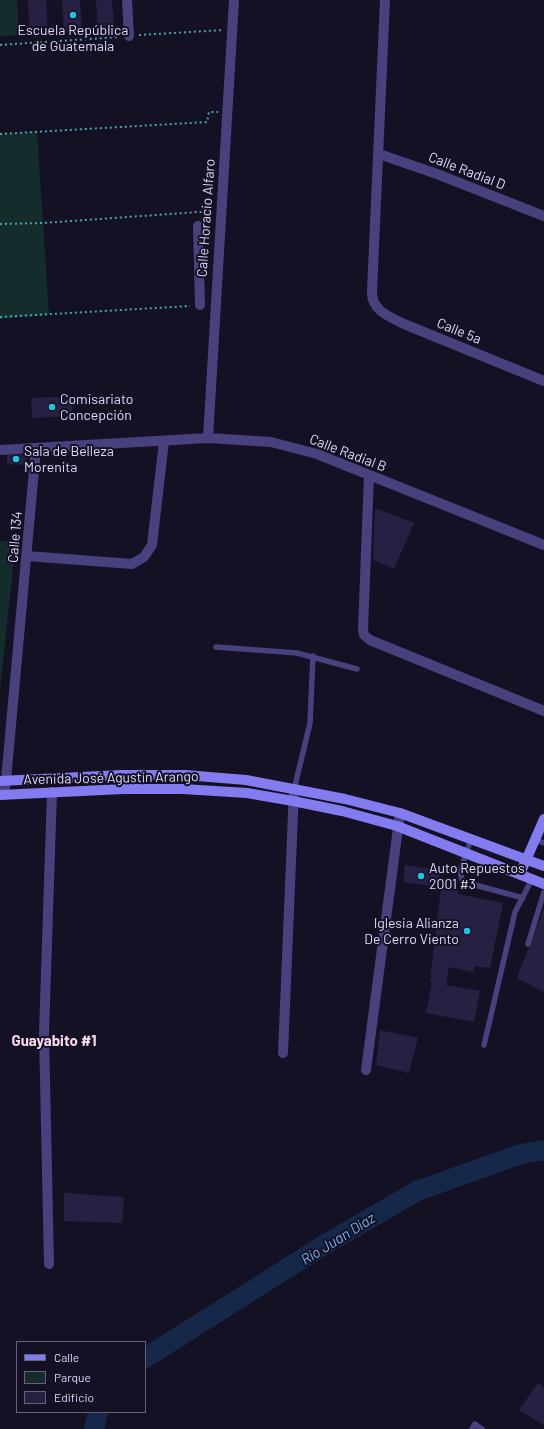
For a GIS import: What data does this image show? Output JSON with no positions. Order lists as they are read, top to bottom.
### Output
{
  "streets": {
    "main road": ["Avenida José Agustín Arango"],
    "street": [
      "Calle Radial D",
      "Calle Horacio Alfaro",
      "Calle 5a",
      "Calle Radial B",
      "Calle 134"
    ]
  },
  "crossings": [
    ["Calle Radial D", "Calle 5a"],
    ["Calle Horacio Alfaro", "Calle Radial B"],
    ["Calle Radial B", "Calle 134"],
    ["Calle 134", "Avenida José Agustín Arango"]
  ],
  "districts": ["Guayabito #1"],
  "water": ["Río Juan Díaz"],
  "places": [
    "Escuela República de Guatemala",
    "Comisariato Concepción",
    "Sala de Belleza Morenita",
    "Auto Repuestos 2001 #3",
    "Iglesia Alianza De Cerro Viento"
  ],
  "legend": ["Calle", "Parque", "Edificio"]
}
